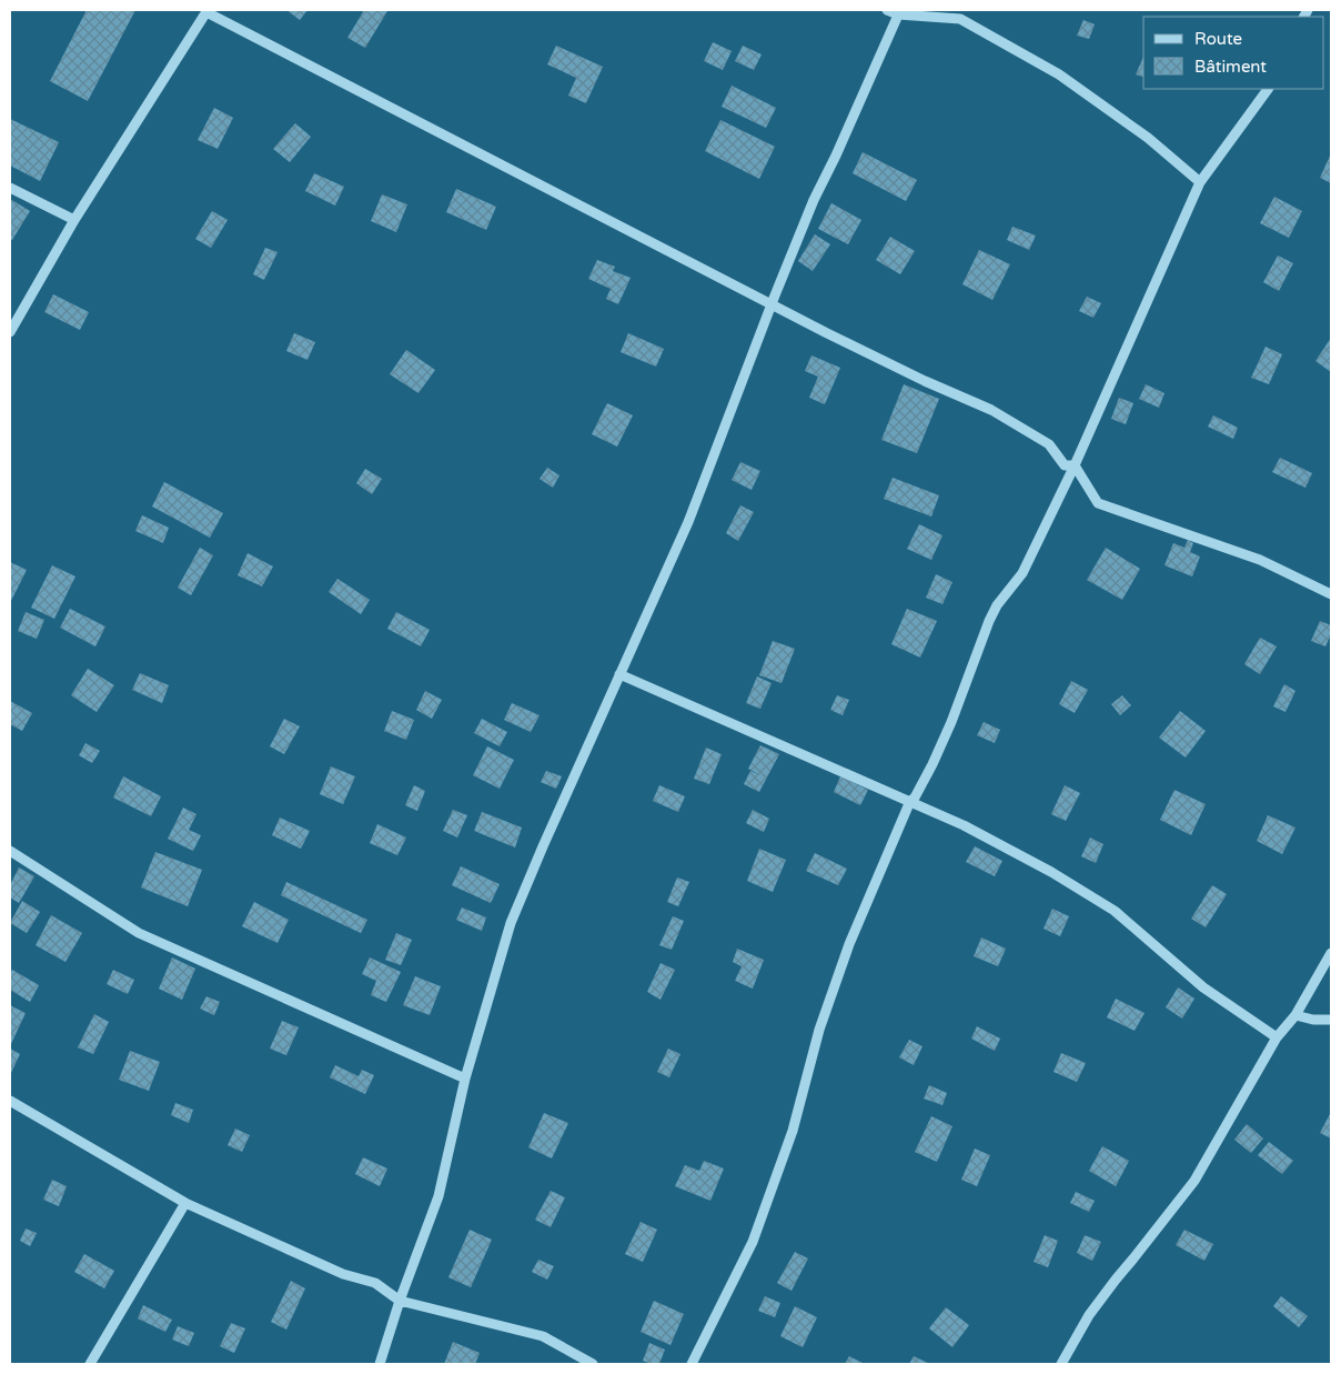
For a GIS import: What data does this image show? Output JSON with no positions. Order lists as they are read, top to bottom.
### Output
{
  "legend": ["Route", "Bâtiment"]
}
